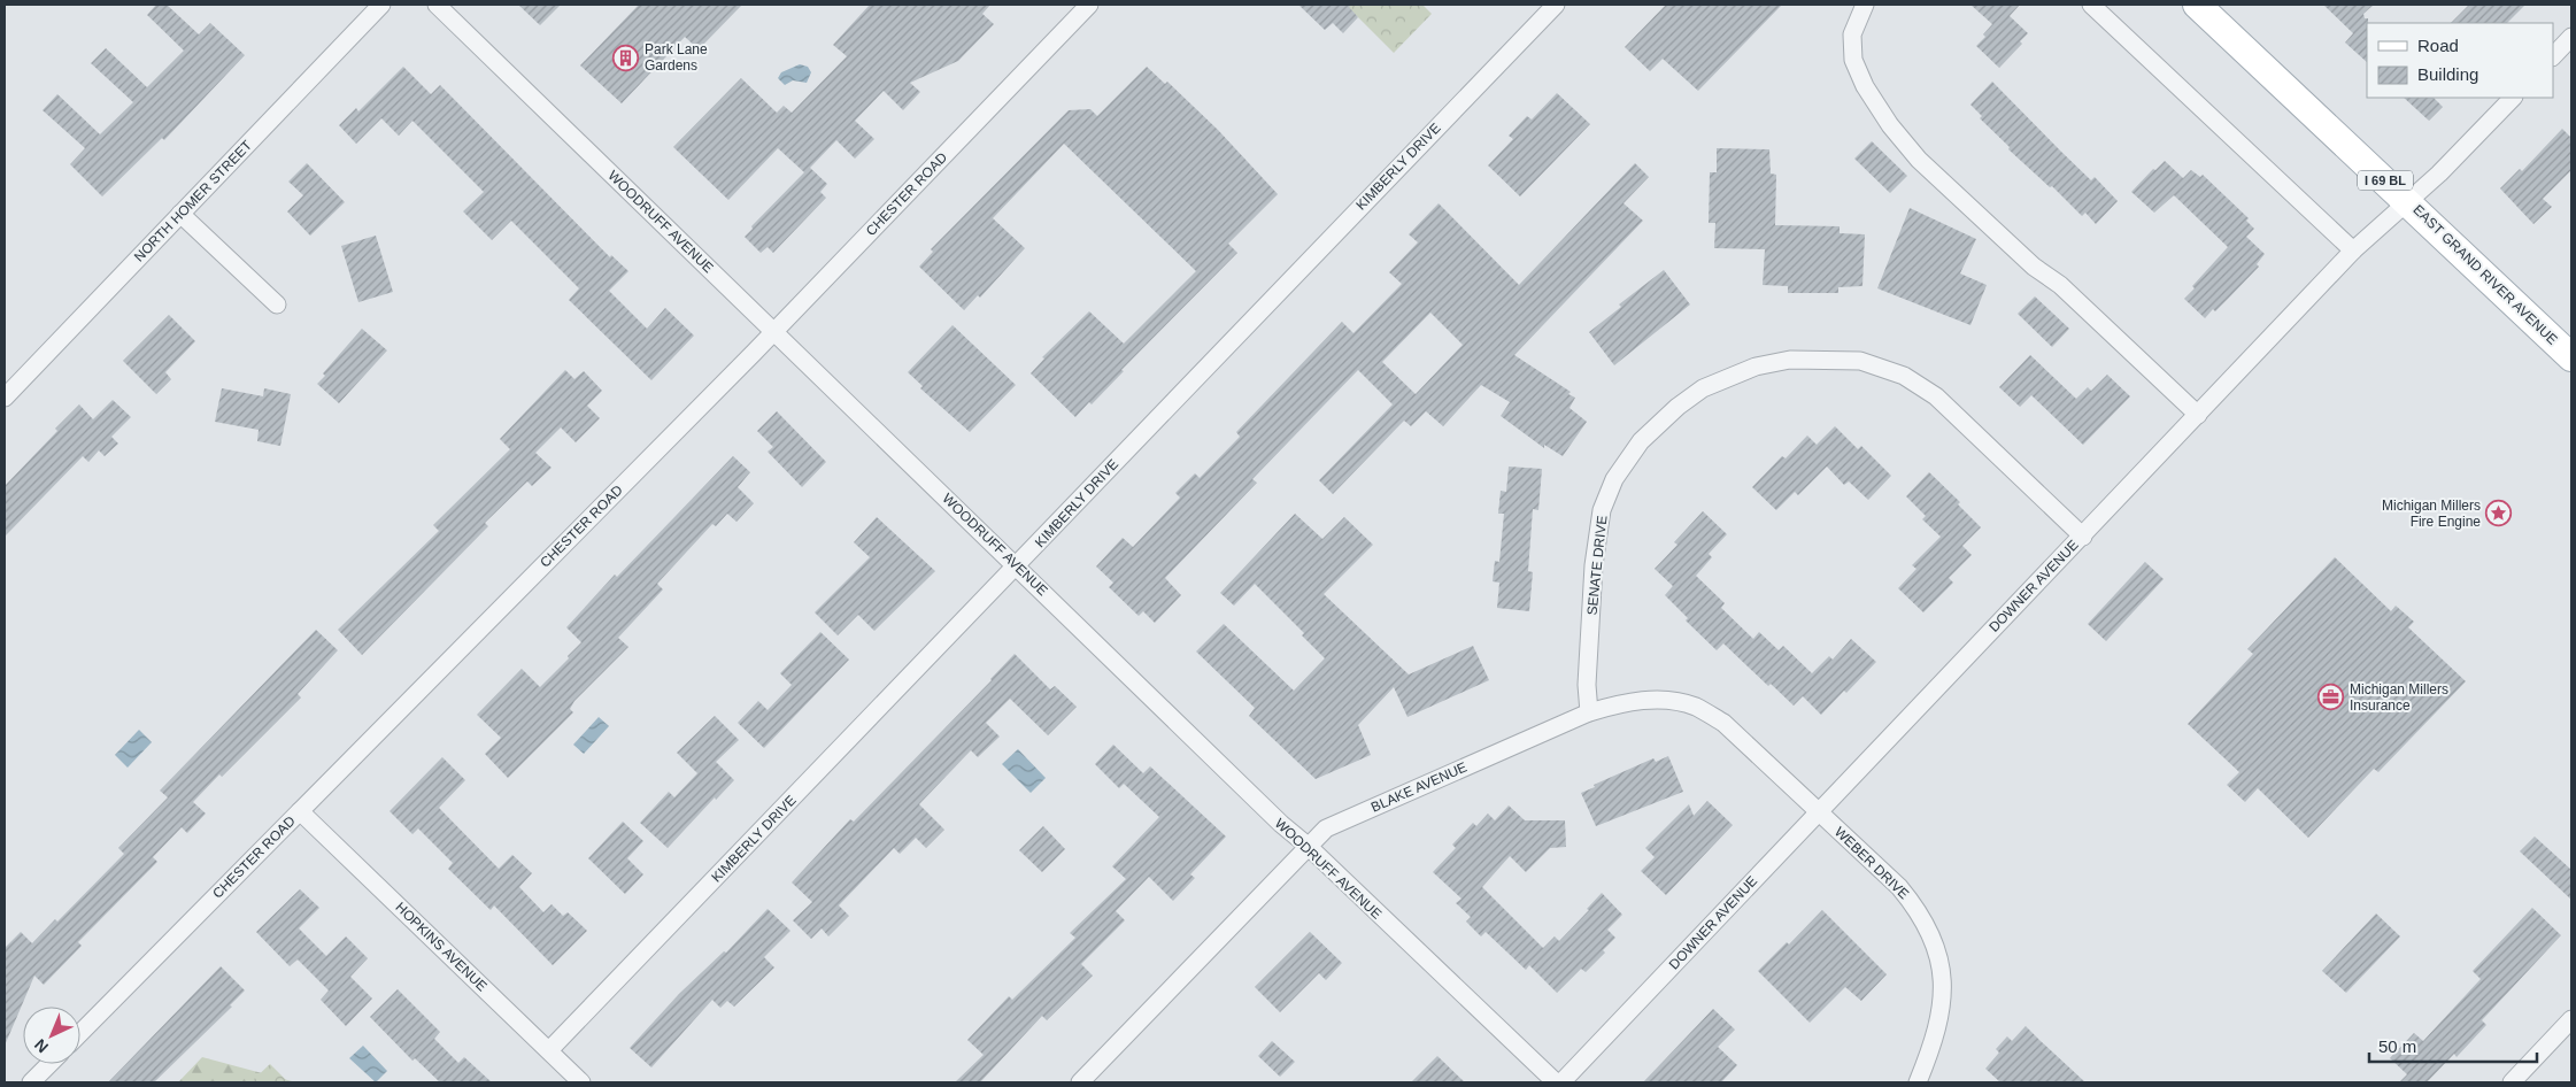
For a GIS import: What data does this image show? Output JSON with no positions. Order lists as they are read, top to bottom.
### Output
{
  "streets": {
    "main road": ["I 69 BL", "EAST GRAND RIVER AVENUE"],
    "street": [
      "KIMBERLY DRIVE",
      "CHESTER ROAD",
      "NORTH HOMER STREET",
      "WOODRUFF AVENUE",
      "SENATE DRIVE",
      "DOWNER AVENUE",
      "BLAKE AVENUE",
      "WEBER DRIVE",
      "HOPKINS AVENUE"
    ]
  },
  "crossings": [
    ["KIMBERLY DRIVE", "WOODRUFF AVENUE"],
    ["KIMBERLY DRIVE", "HOPKINS AVENUE"],
    ["CHESTER ROAD", "WOODRUFF AVENUE"],
    ["CHESTER ROAD", "HOPKINS AVENUE"],
    ["WOODRUFF AVENUE", "BLAKE AVENUE"],
    ["EAST GRAND RIVER AVENUE", "DOWNER AVENUE"],
    ["SENATE DRIVE", "DOWNER AVENUE"],
    ["SENATE DRIVE", "BLAKE AVENUE"],
    ["DOWNER AVENUE", "BLAKE AVENUE"],
    ["DOWNER AVENUE", "WEBER DRIVE"],
    ["BLAKE AVENUE", "WEBER DRIVE"]
  ],
  "places": {
    "building": ["Park Lane Gardens"],
    "place": ["Michigan Millers Fire Engine"],
    "office": ["Michigan Millers Insurance"]
  },
  "legend": ["Road", "Building"],
  "scale_bar": "50 m",
  "north": "bottom left"
}
